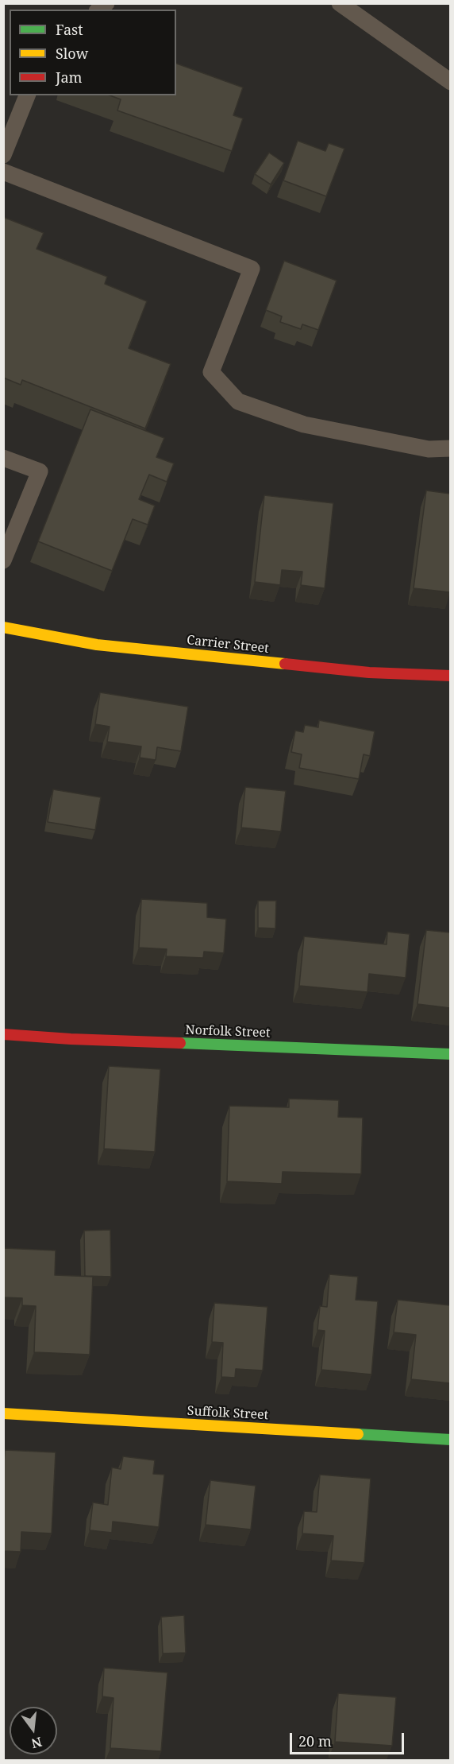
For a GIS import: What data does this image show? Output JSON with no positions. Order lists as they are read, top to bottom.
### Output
{
  "streets": {
    "street": ["Carrier Street", "Norfolk Street", "Suffolk Street"]
  },
  "legend": ["Fast", "Slow", "Jam"],
  "scale_bar": "20 m",
  "north": "bottom"
}
